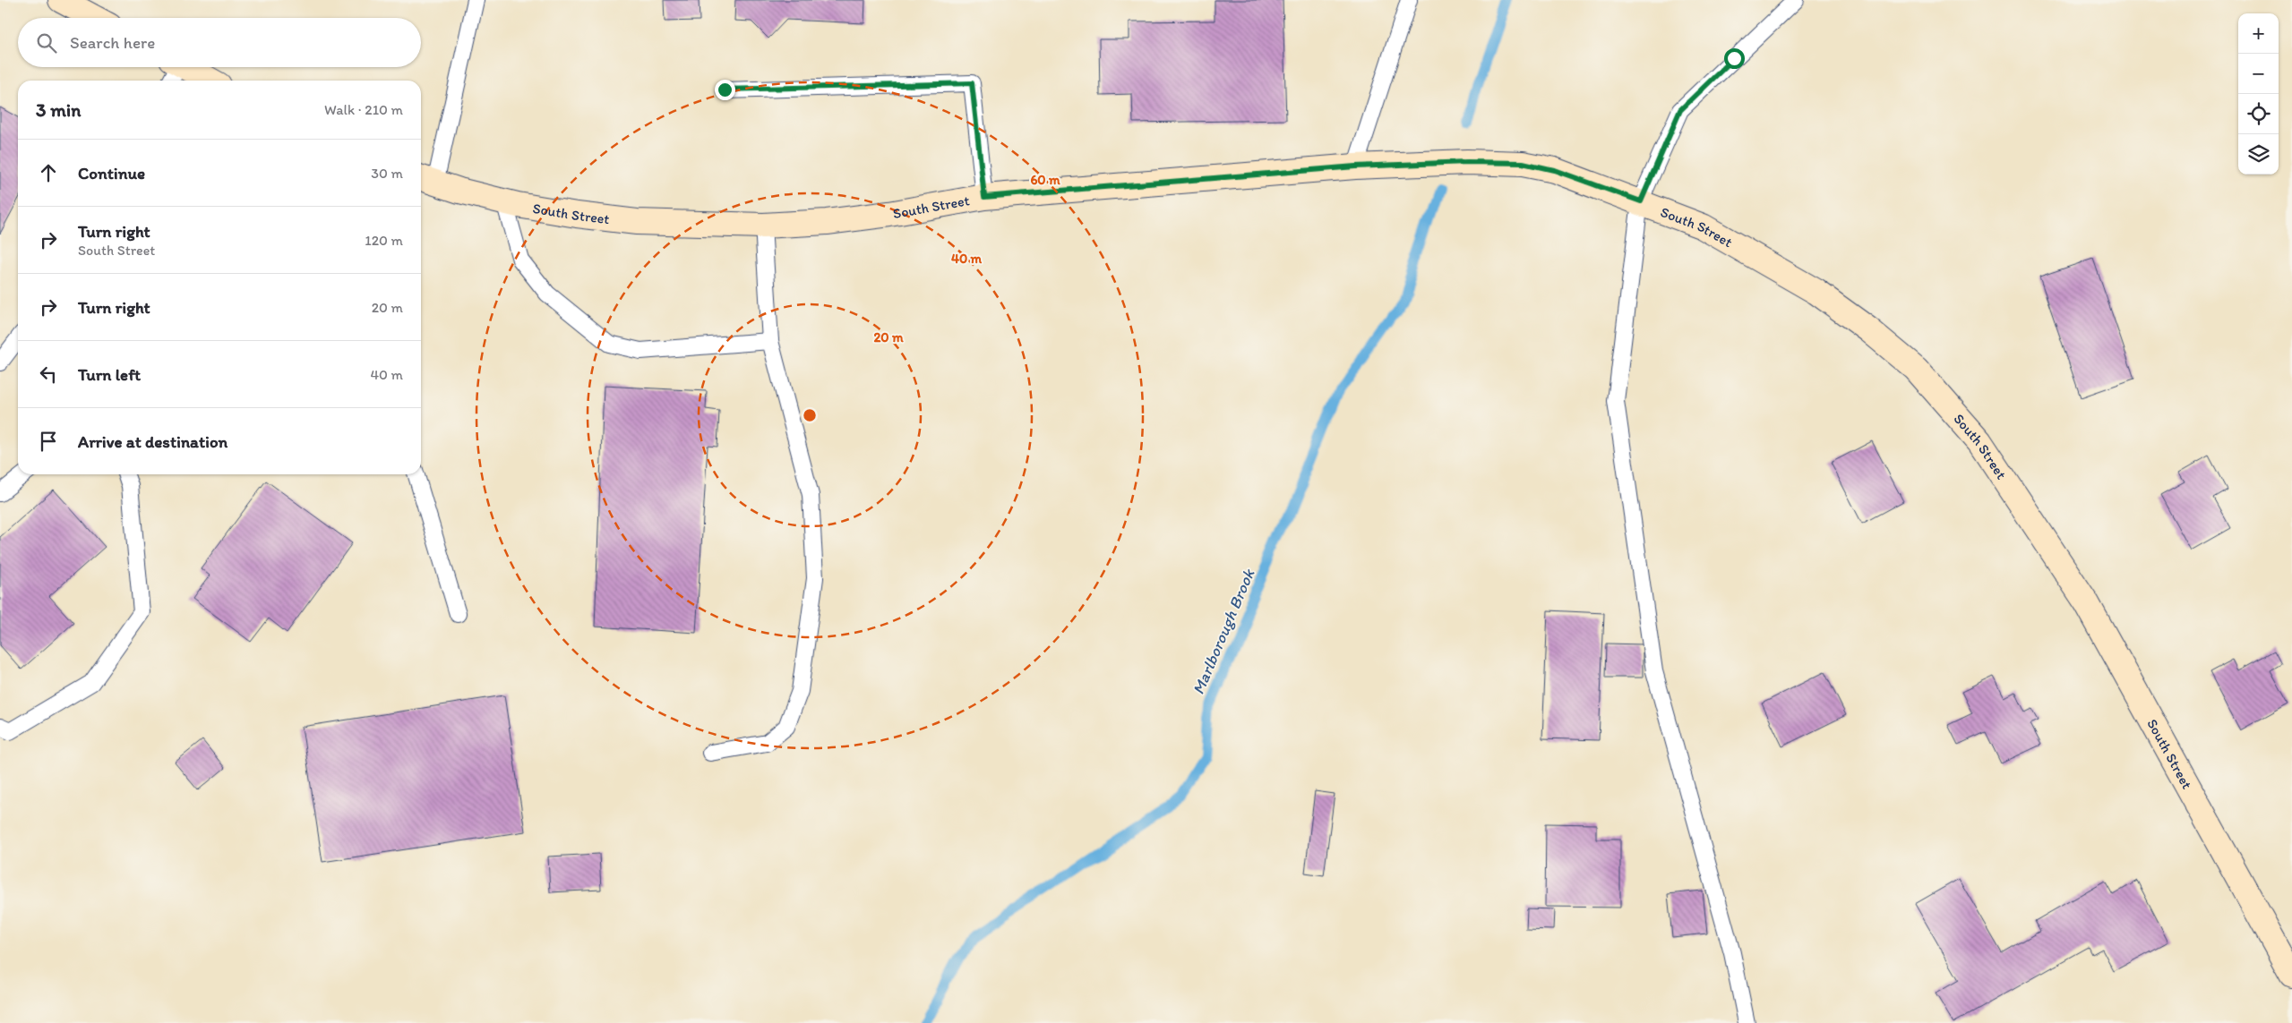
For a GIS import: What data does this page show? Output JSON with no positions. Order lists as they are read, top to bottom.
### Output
{
  "streets": {
    "main road": ["South Street"]
  },
  "water": ["Marlborough Brook"],
  "page": {
    "map_buttons": ["+", "−"],
    "search": "Search here",
    "heading": ["3 min", "Walk · 210 m"],
    "list": [
      ["Continue", "30 m"],
      ["Turn right", "South Street", "120 m"],
      ["Turn right", "20 m"],
      ["Turn left", "40 m"],
      "Arrive at destination"
    ]
  },
  "rings": ["60 m", "40 m", "20 m"]
}
